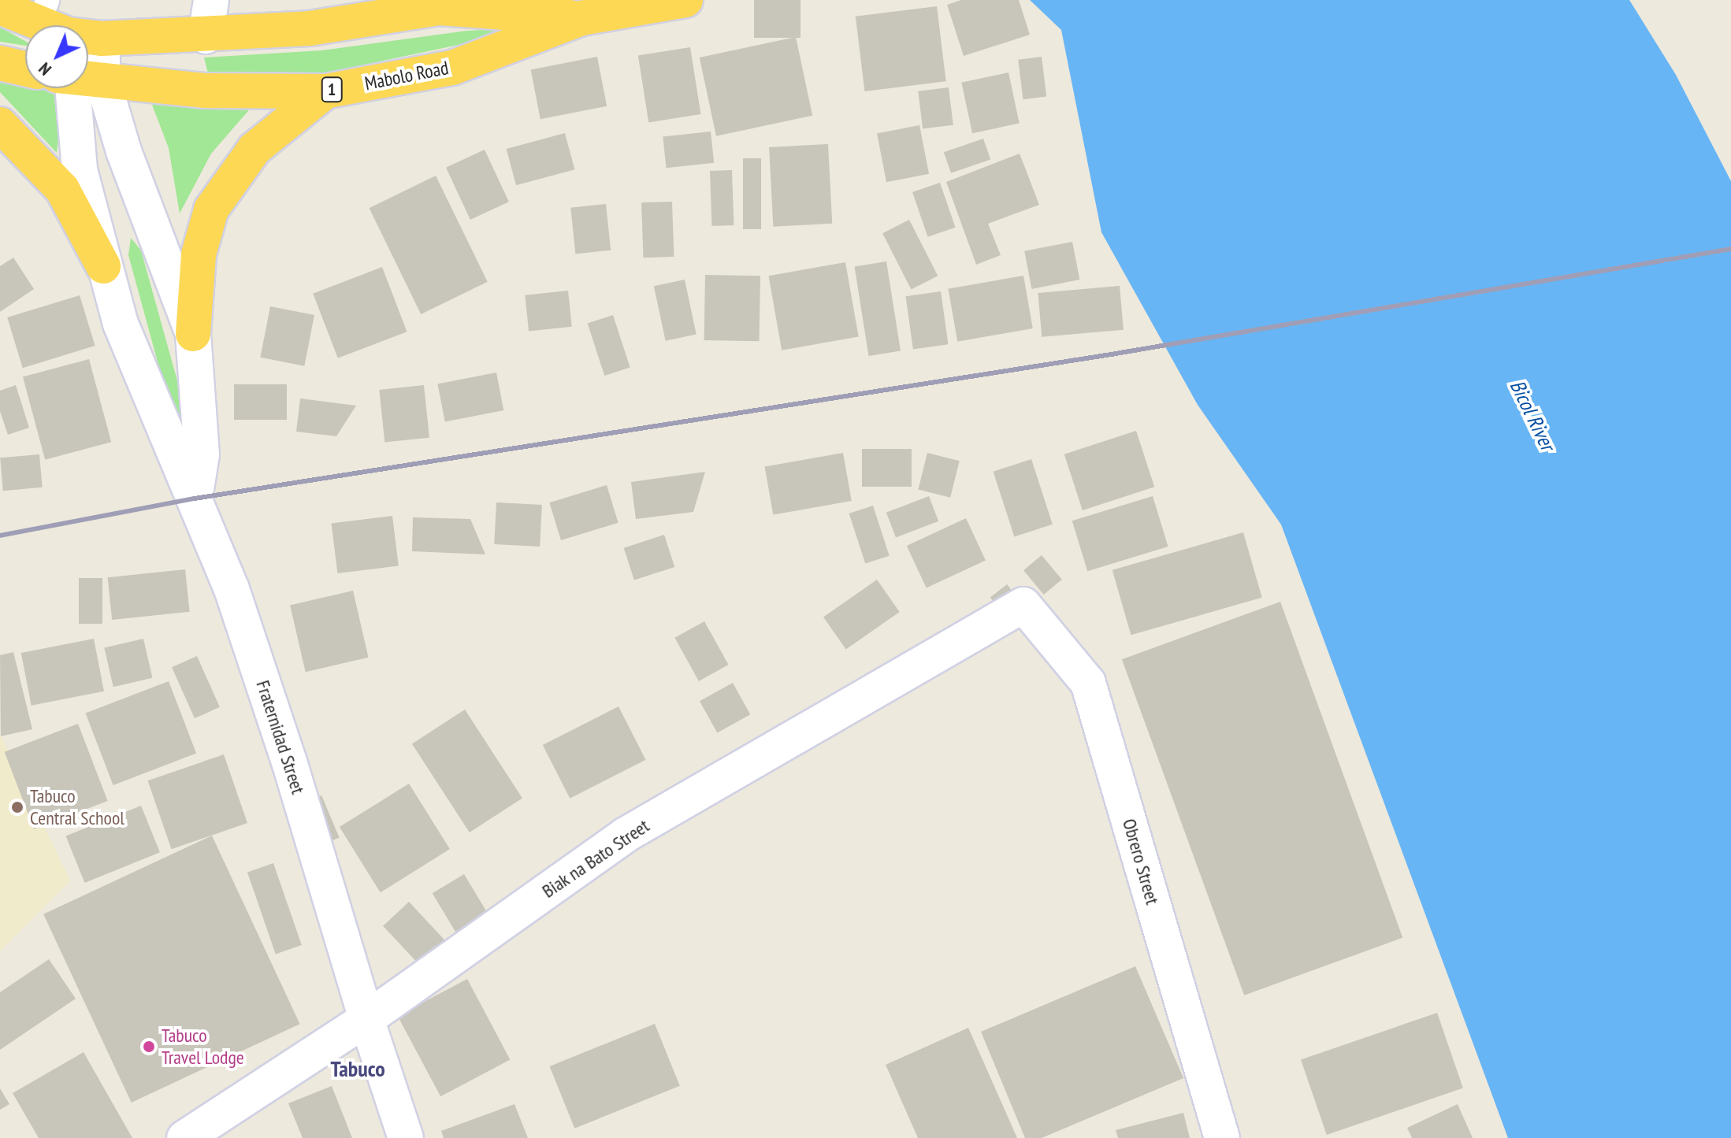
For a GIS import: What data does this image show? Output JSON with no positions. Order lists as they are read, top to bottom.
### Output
{
  "streets": {
    "highway": ["Mabolo Road", "1"],
    "main road": ["Fraternidad Street", "Biak na Bato Street", "Obrero Street"]
  },
  "crossings": [
    ["Fraternidad Street", "Biak na Bato Street"],
    ["Biak na Bato Street", "Obrero Street"]
  ],
  "districts": ["Tabuco"],
  "water": ["Bicol River"],
  "places": ["Tabuco Central School", "Tabuco Travel Lodge"],
  "north": "bottom left"
}
